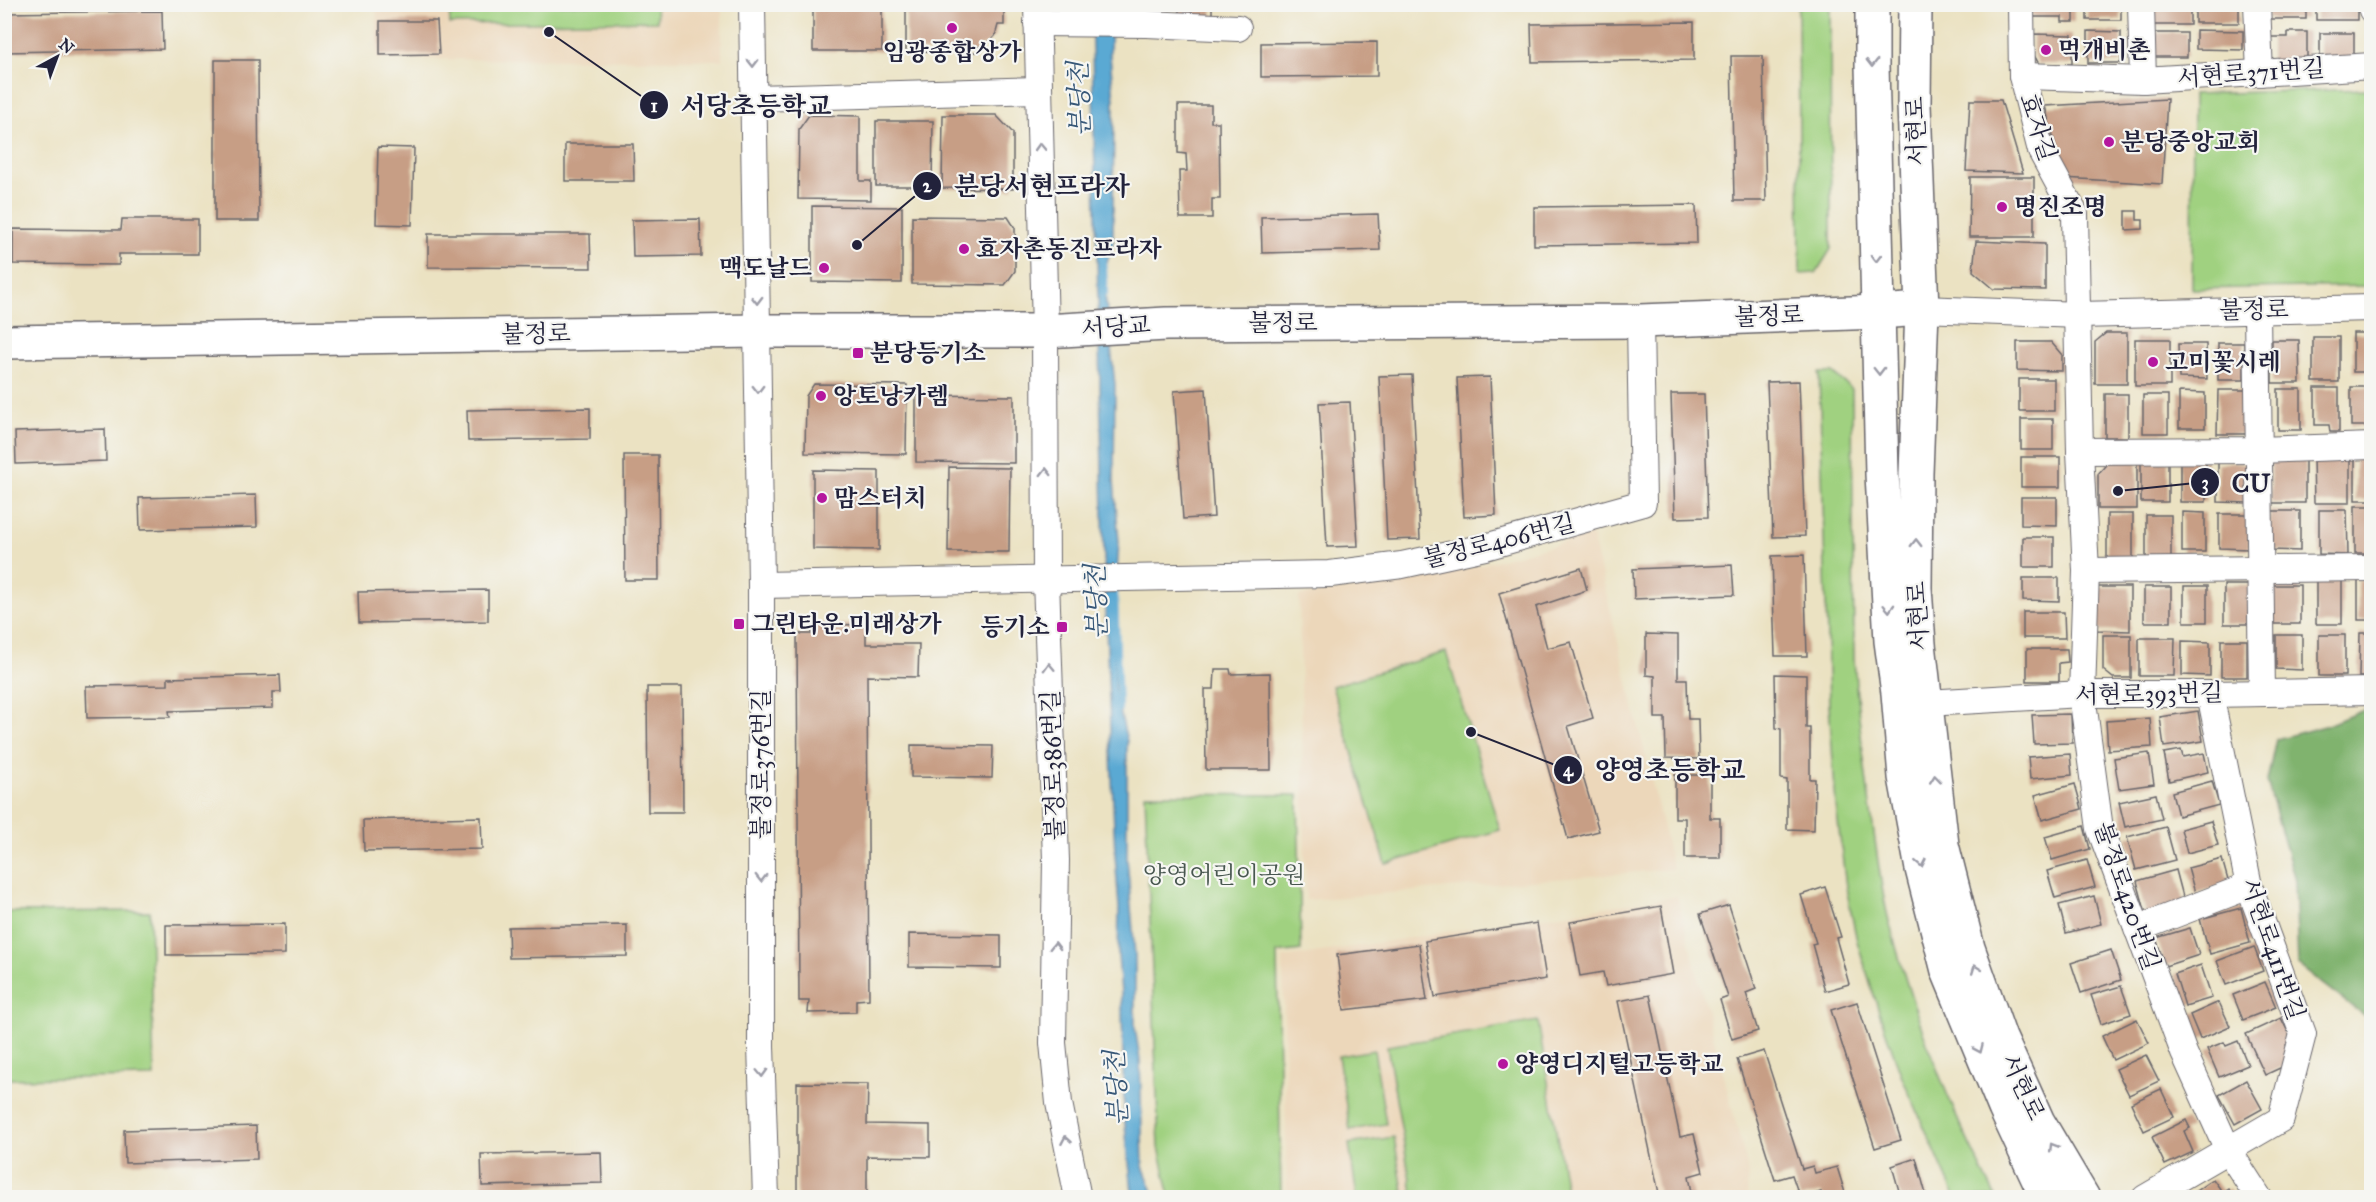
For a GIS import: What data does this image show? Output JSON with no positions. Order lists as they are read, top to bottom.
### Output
{
  "streets": {
    "main road": ["서현로", "불정로", "서당교"],
    "street": [
      "서현로371번길",
      "효자길",
      "불정로406번길",
      "서현로393번길",
      "불정로376번길",
      "불정로386번길",
      "불정로420번길",
      "서현로411번길"
    ]
  },
  "crossings": [
    ["서현로371번길", "효자길"],
    ["효자길", "불정로"],
    ["효자길", "불정로420번길"],
    ["서현로", "불정로"],
    ["서현로", "서현로393번길"],
    ["불정로", "서당교"],
    ["불정로", "불정로406번길"],
    ["불정로", "불정로376번길"],
    ["불정로", "불정로386번길"],
    ["불정로", "불정로420번길"],
    ["서당교", "불정로386번길"],
    ["불정로406번길", "불정로386번길"],
    ["서현로393번길", "불정로420번길"],
    ["서현로393번길", "서현로411번길"],
    ["불정로420번길", "서현로411번길"]
  ],
  "one_way": ["불정로376번길", "불정로386번길"],
  "water": ["분당천"],
  "parks": ["양영어린이공원"],
  "places": {
    "other": [
      "임광종합상가",
      "서당초등학교",
      "먹개비촌",
      "분당중앙교회",
      "명진조명",
      "분당서현프라자",
      "효자촌동진프라자",
      "맥도날드",
      "고미꽃시레",
      "앙토낭카렘",
      "CU",
      "맘스터치",
      "양영초등학교",
      "양영디지털고등학교"
    ],
    "transit": ["분당등기소", "그린타운.미래상가", "등기소"]
  },
  "north": "top right"
}
